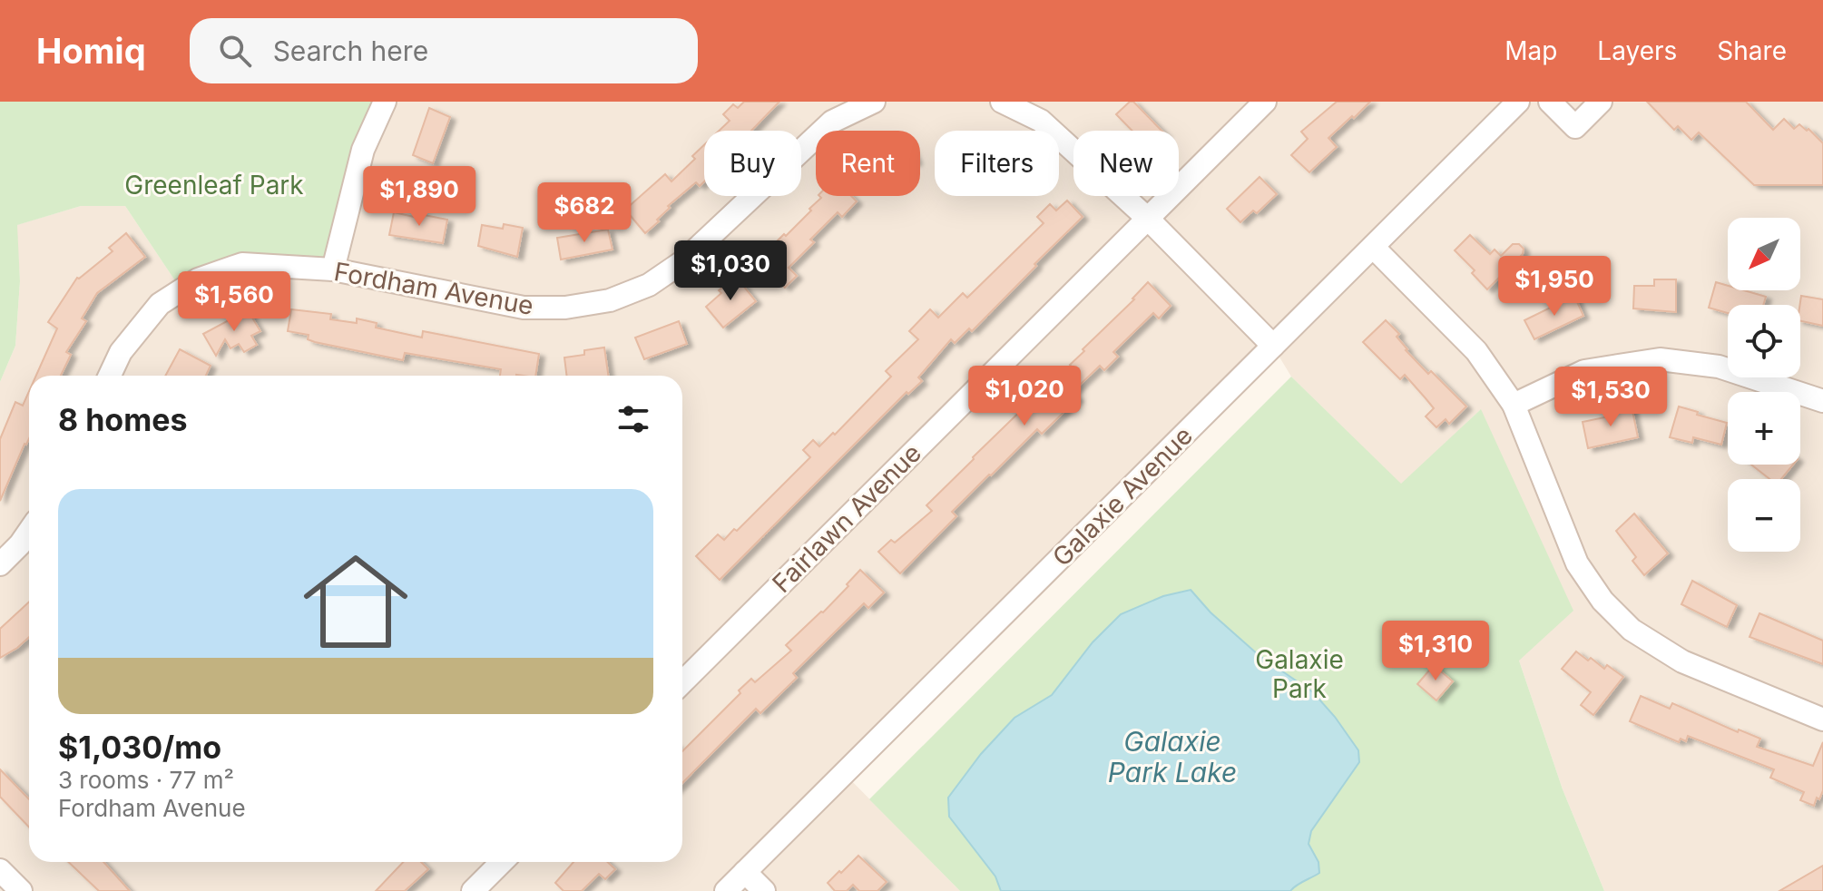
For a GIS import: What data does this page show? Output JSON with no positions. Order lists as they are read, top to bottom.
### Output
{
  "streets": {
    "street": ["Fordham Avenue", "Galaxie Avenue", "Fairlawn Avenue"]
  },
  "water": ["Galaxie Park Lake"],
  "parks": ["Greenleaf Park", "Galaxie Park"],
  "north": "bottom left",
  "page": {
    "header": "Homiq",
    "search": "Search here",
    "nav": ["Map", "Layers", "Share"],
    "chip": [
      "Buy",
      "Rent",
      "Filters",
      "New"
    ],
    "price": [
      "$1,890",
      "$682",
      "$1,030",
      "$1,950",
      "$1,560",
      "$1,020",
      "$1,530",
      "$1,310"
    ],
    "map_buttons": ["+", "−"],
    "heading": "8 homes",
    "list": [
      {
        "name": "$1,030/mo",
        "note": "3 rooms · 77 m² · Fordham Avenue"
      }
    ]
  }
}
